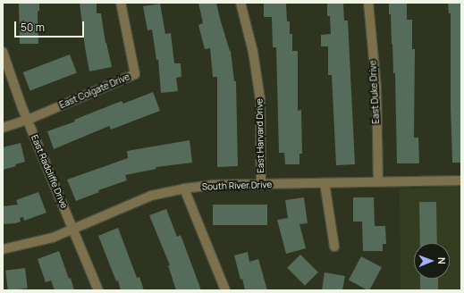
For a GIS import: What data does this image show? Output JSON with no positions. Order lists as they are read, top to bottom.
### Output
{
  "streets": {
    "street": [
      "East Colgate Drive",
      "East Duke Drive",
      "East Harvard Drive",
      "East Radcliffe Drive",
      "South River Drive"
    ]
  },
  "crossings": [
    ["East Colgate Drive", "East Radcliffe Drive"],
    ["East Duke Drive", "South River Drive"],
    ["East Harvard Drive", "South River Drive"],
    ["East Radcliffe Drive", "South River Drive"]
  ],
  "scale_bar": "50 m",
  "north": "right"
}
